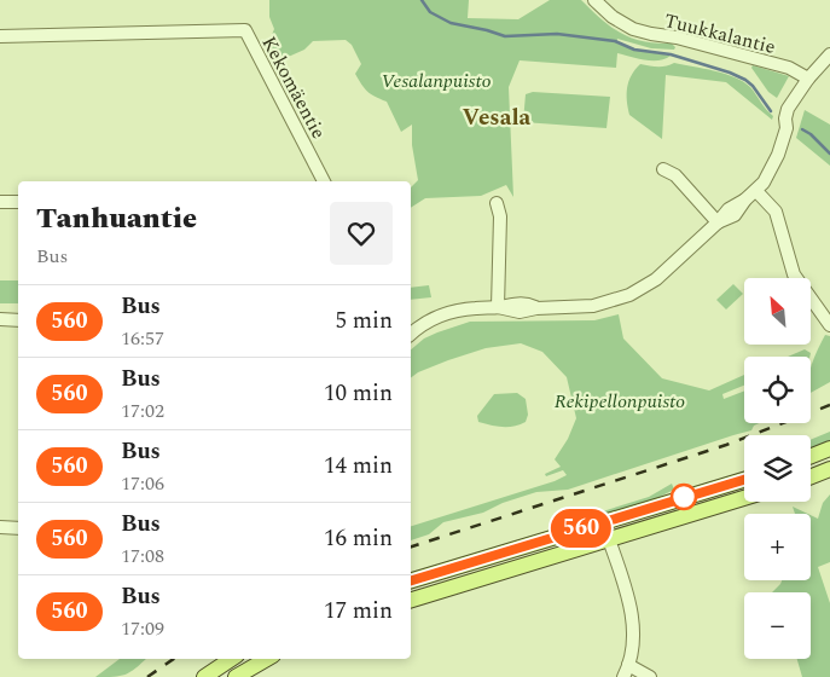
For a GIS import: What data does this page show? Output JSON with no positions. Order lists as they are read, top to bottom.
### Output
{
  "streets": {
    "street": ["Tuukkalantie", "Kekomäentie"]
  },
  "districts": ["Vesala"],
  "parks": ["Vesalanpuisto", "Rekipellonpuisto"],
  "lines": ["bus line 560"],
  "north": "top left",
  "page": {
    "on_map": "560",
    "heading": ["Tanhuantie", "Bus"],
    "map_buttons": ["+", "−"],
    "list": [
      {
        "mark": "560",
        "name": "Bus",
        "note": "16:57",
        "value": "5 min"
      },
      {
        "mark": "560",
        "name": "Bus",
        "note": "17:02",
        "value": "10 min"
      },
      {
        "mark": "560",
        "name": "Bus",
        "note": "17:06",
        "value": "14 min"
      },
      {
        "mark": "560",
        "name": "Bus",
        "note": "17:08",
        "value": "16 min"
      },
      {
        "mark": "560",
        "name": "Bus",
        "note": "17:09",
        "value": "17 min"
      }
    ]
  }
}
